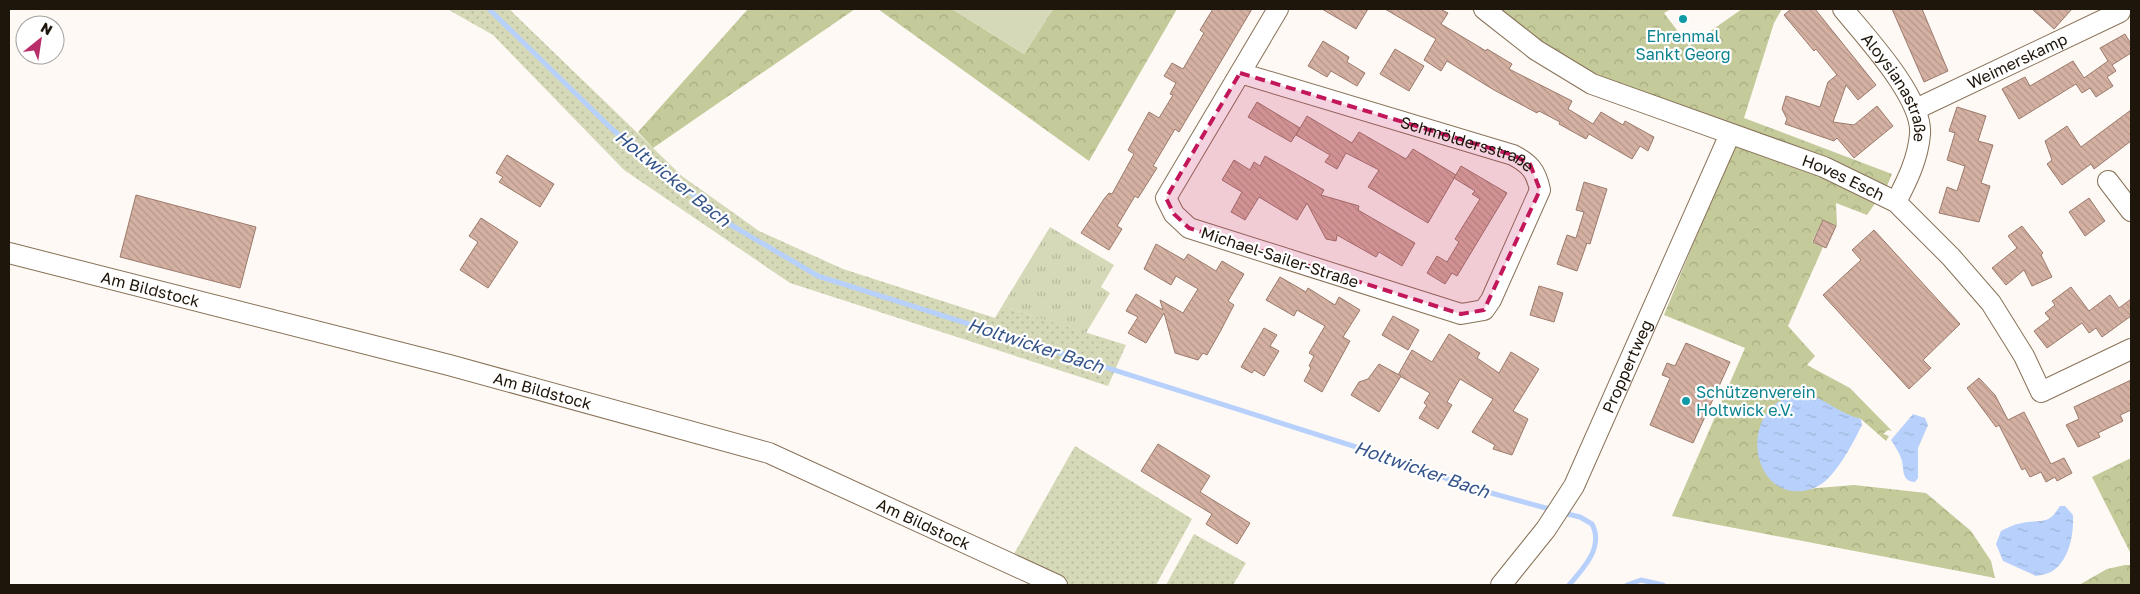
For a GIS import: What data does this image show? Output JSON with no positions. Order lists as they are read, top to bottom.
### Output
{
  "streets": {
    "street": [
      "Weimerskamp",
      "Aloysianastraße",
      "Schmöldersstraße",
      "Hoves Esch",
      "Michael-Sailer-Straße",
      "Am Bildstock",
      "Proppertweg"
    ]
  },
  "crossings": [
    ["Weimerskamp", "Aloysianastraße"],
    ["Aloysianastraße", "Hoves Esch"],
    ["Schmöldersstraße", "Michael-Sailer-Straße"],
    ["Hoves Esch", "Proppertweg"]
  ],
  "water": ["Holtwicker Bach"],
  "places": ["Ehrenmal Sankt Georg", "Schützenverein Holtwick e.V."],
  "north": "top right"
}
